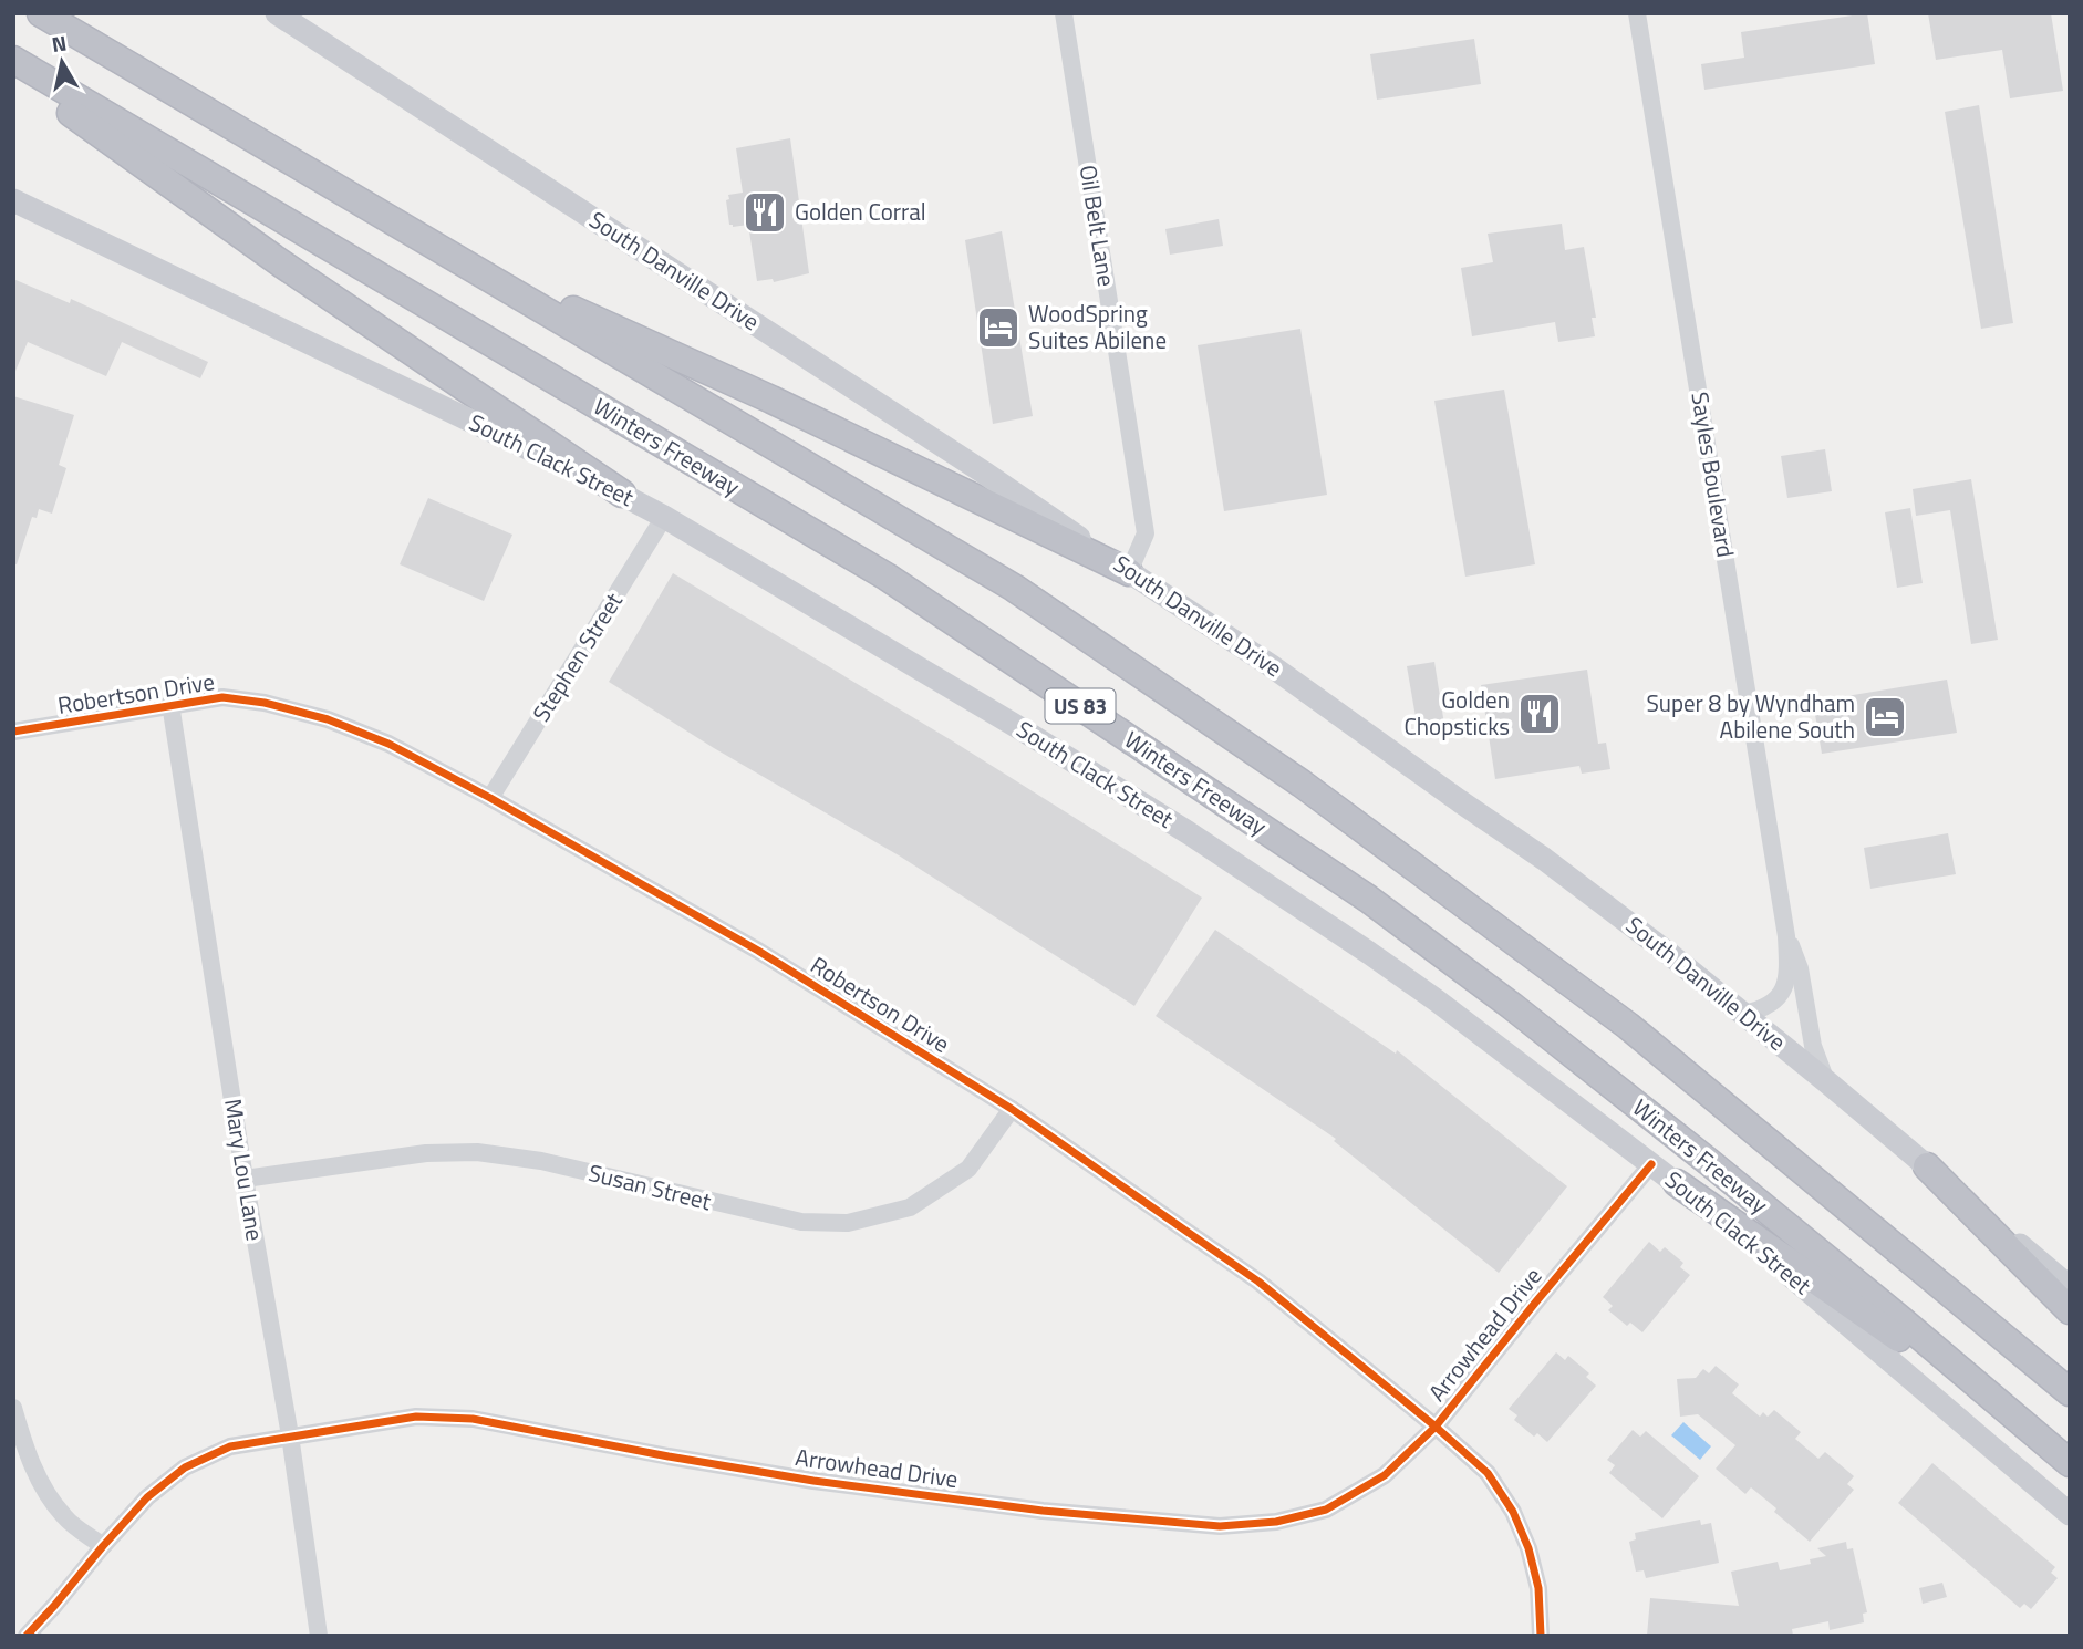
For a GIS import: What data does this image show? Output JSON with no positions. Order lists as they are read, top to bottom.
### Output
{
  "streets": {
    "highway": ["Winters Freeway", "US 83"],
    "main road": ["South Danville Drive", "South Clack Street"],
    "street": [
      "Oil Belt Lane",
      "Sayles Boulevard",
      "Stephen Street",
      "Robertson Drive",
      "Mary Lou Lane",
      "Susan Street",
      "Arrowhead Drive"
    ]
  },
  "crossings": [
    ["Oil Belt Lane", "South Danville Drive"],
    ["South Danville Drive", "Sayles Boulevard"],
    ["South Clack Street", "Stephen Street"],
    ["South Clack Street", "Arrowhead Drive"],
    ["Stephen Street", "Robertson Drive"],
    ["Robertson Drive", "Mary Lou Lane"],
    ["Robertson Drive", "Susan Street"],
    ["Robertson Drive", "Arrowhead Drive"],
    ["Mary Lou Lane", "Susan Street"],
    ["Mary Lou Lane", "Arrowhead Drive"]
  ],
  "places": {
    "restaurant": ["Golden Corral", "Golden Chopsticks"],
    "hotel": ["WoodSpring Suites Abilene", "Super 8 by Wyndham Abilene South"]
  },
  "north": "top"
}
